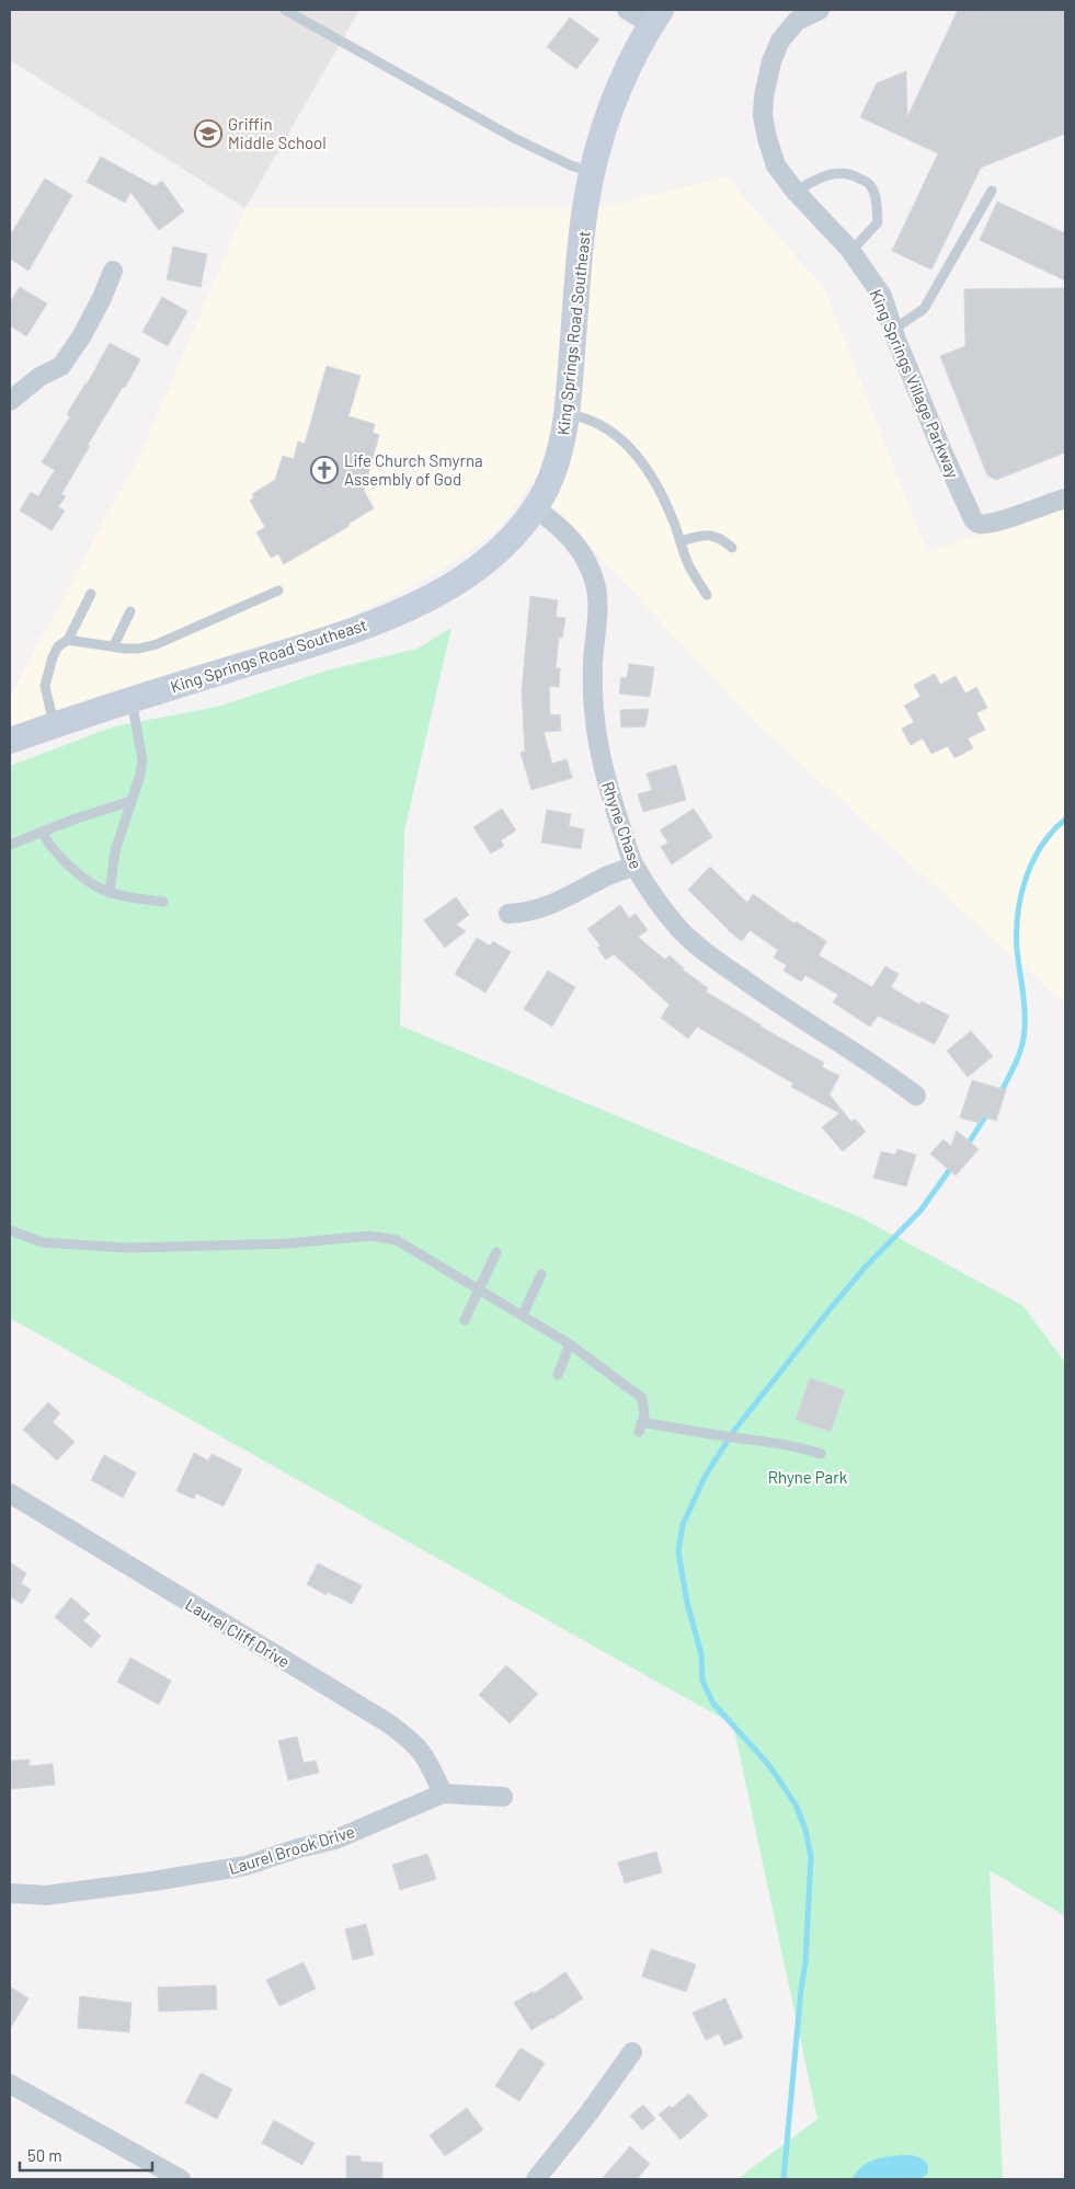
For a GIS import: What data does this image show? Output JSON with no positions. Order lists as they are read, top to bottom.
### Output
{
  "streets": {
    "street": [
      "King Springs Road Southeast",
      "King Springs Village Parkway",
      "Rhyne Chase",
      "Laurel Cliff Drive",
      "Laurel Brook Drive"
    ]
  },
  "crossings": [
    ["King Springs Road Southeast", "Rhyne Chase"],
    ["Laurel Cliff Drive", "Laurel Brook Drive"]
  ],
  "parks": ["Rhyne Park"],
  "places": {
    "school or university": ["Griffin Middle School"],
    "church": ["Life Church Smyrna Assembly of God"]
  },
  "scale_bar": "50 m"
}
